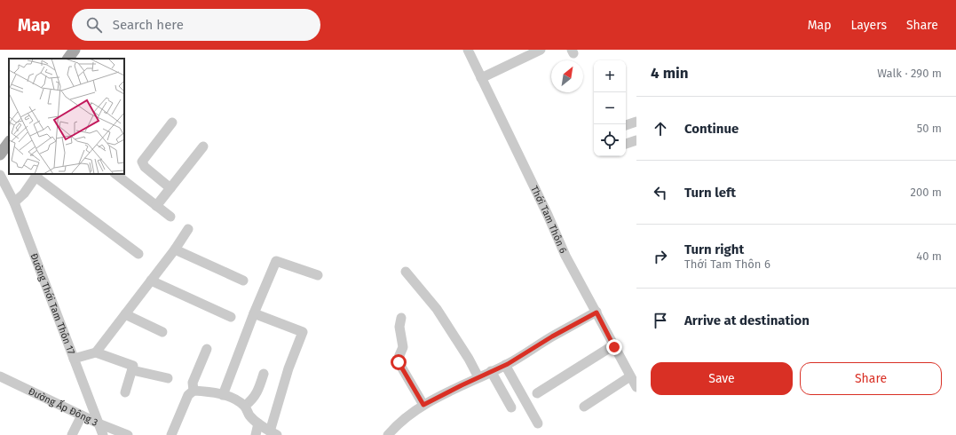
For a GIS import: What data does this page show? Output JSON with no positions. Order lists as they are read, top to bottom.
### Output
{
  "streets": {
    "street": ["Thới Tam Thôn 6", "Đường Thới Tam Thôn 17", "Đường Ấp Đông 3"]
  },
  "crossings": [
    ["Đường Thới Tam Thôn 17", "Đường Ấp Đông 3"]
  ],
  "north": "top right",
  "page": {
    "header": "Map",
    "search": "Search here",
    "nav": ["Map", "Layers", "Share"],
    "heading": ["4 min", "Walk · 290 m"],
    "map_buttons": ["+", "−"],
    "list": [
      ["Continue", "50 m"],
      ["Turn left", "200 m"],
      ["Turn right", "Thới Tam Thôn 6", "40 m"],
      "Arrive at destination"
    ],
    "buttons": ["Save", "Share"]
  }
}
